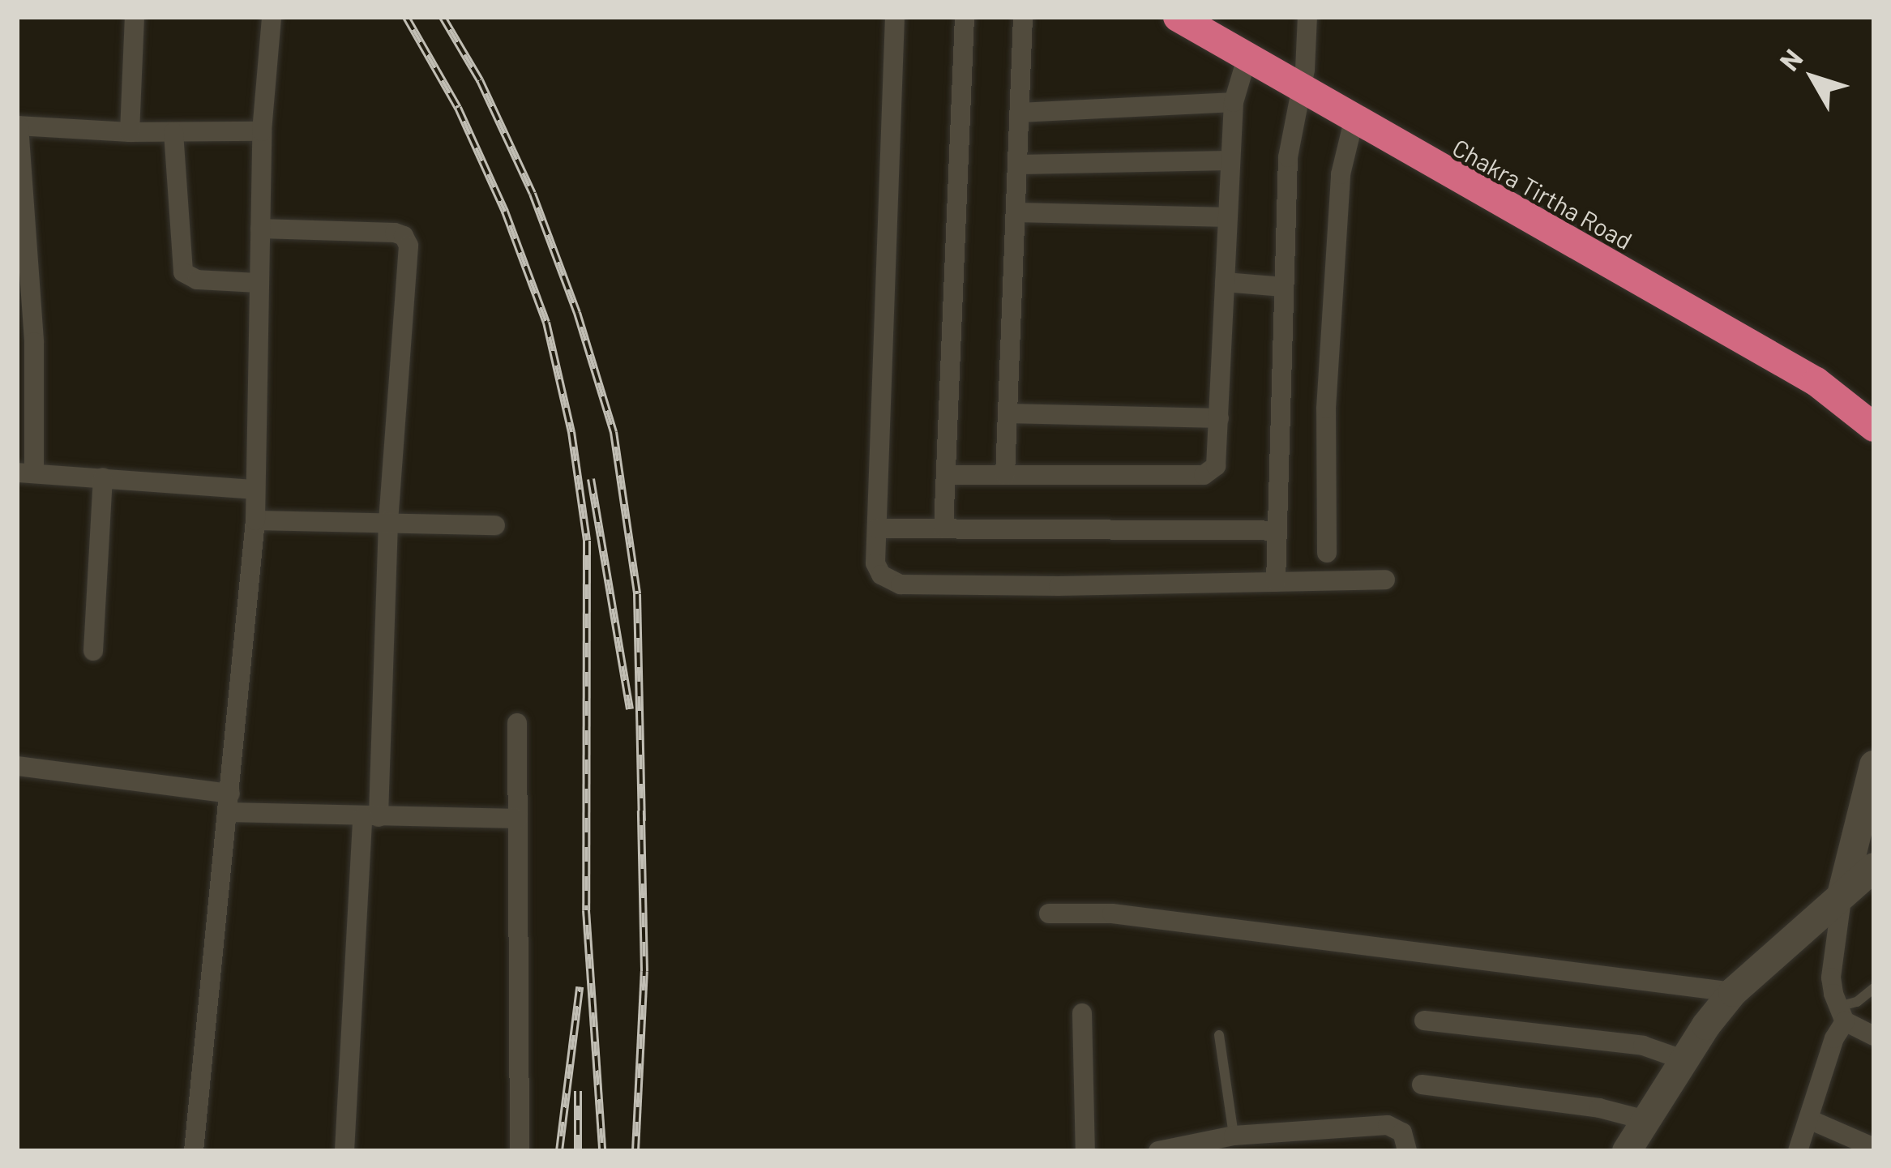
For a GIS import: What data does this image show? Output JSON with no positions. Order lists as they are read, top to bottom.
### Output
{
  "streets": {
    "highway": ["Chakra Tirtha Road"]
  },
  "north": "top left"
}
